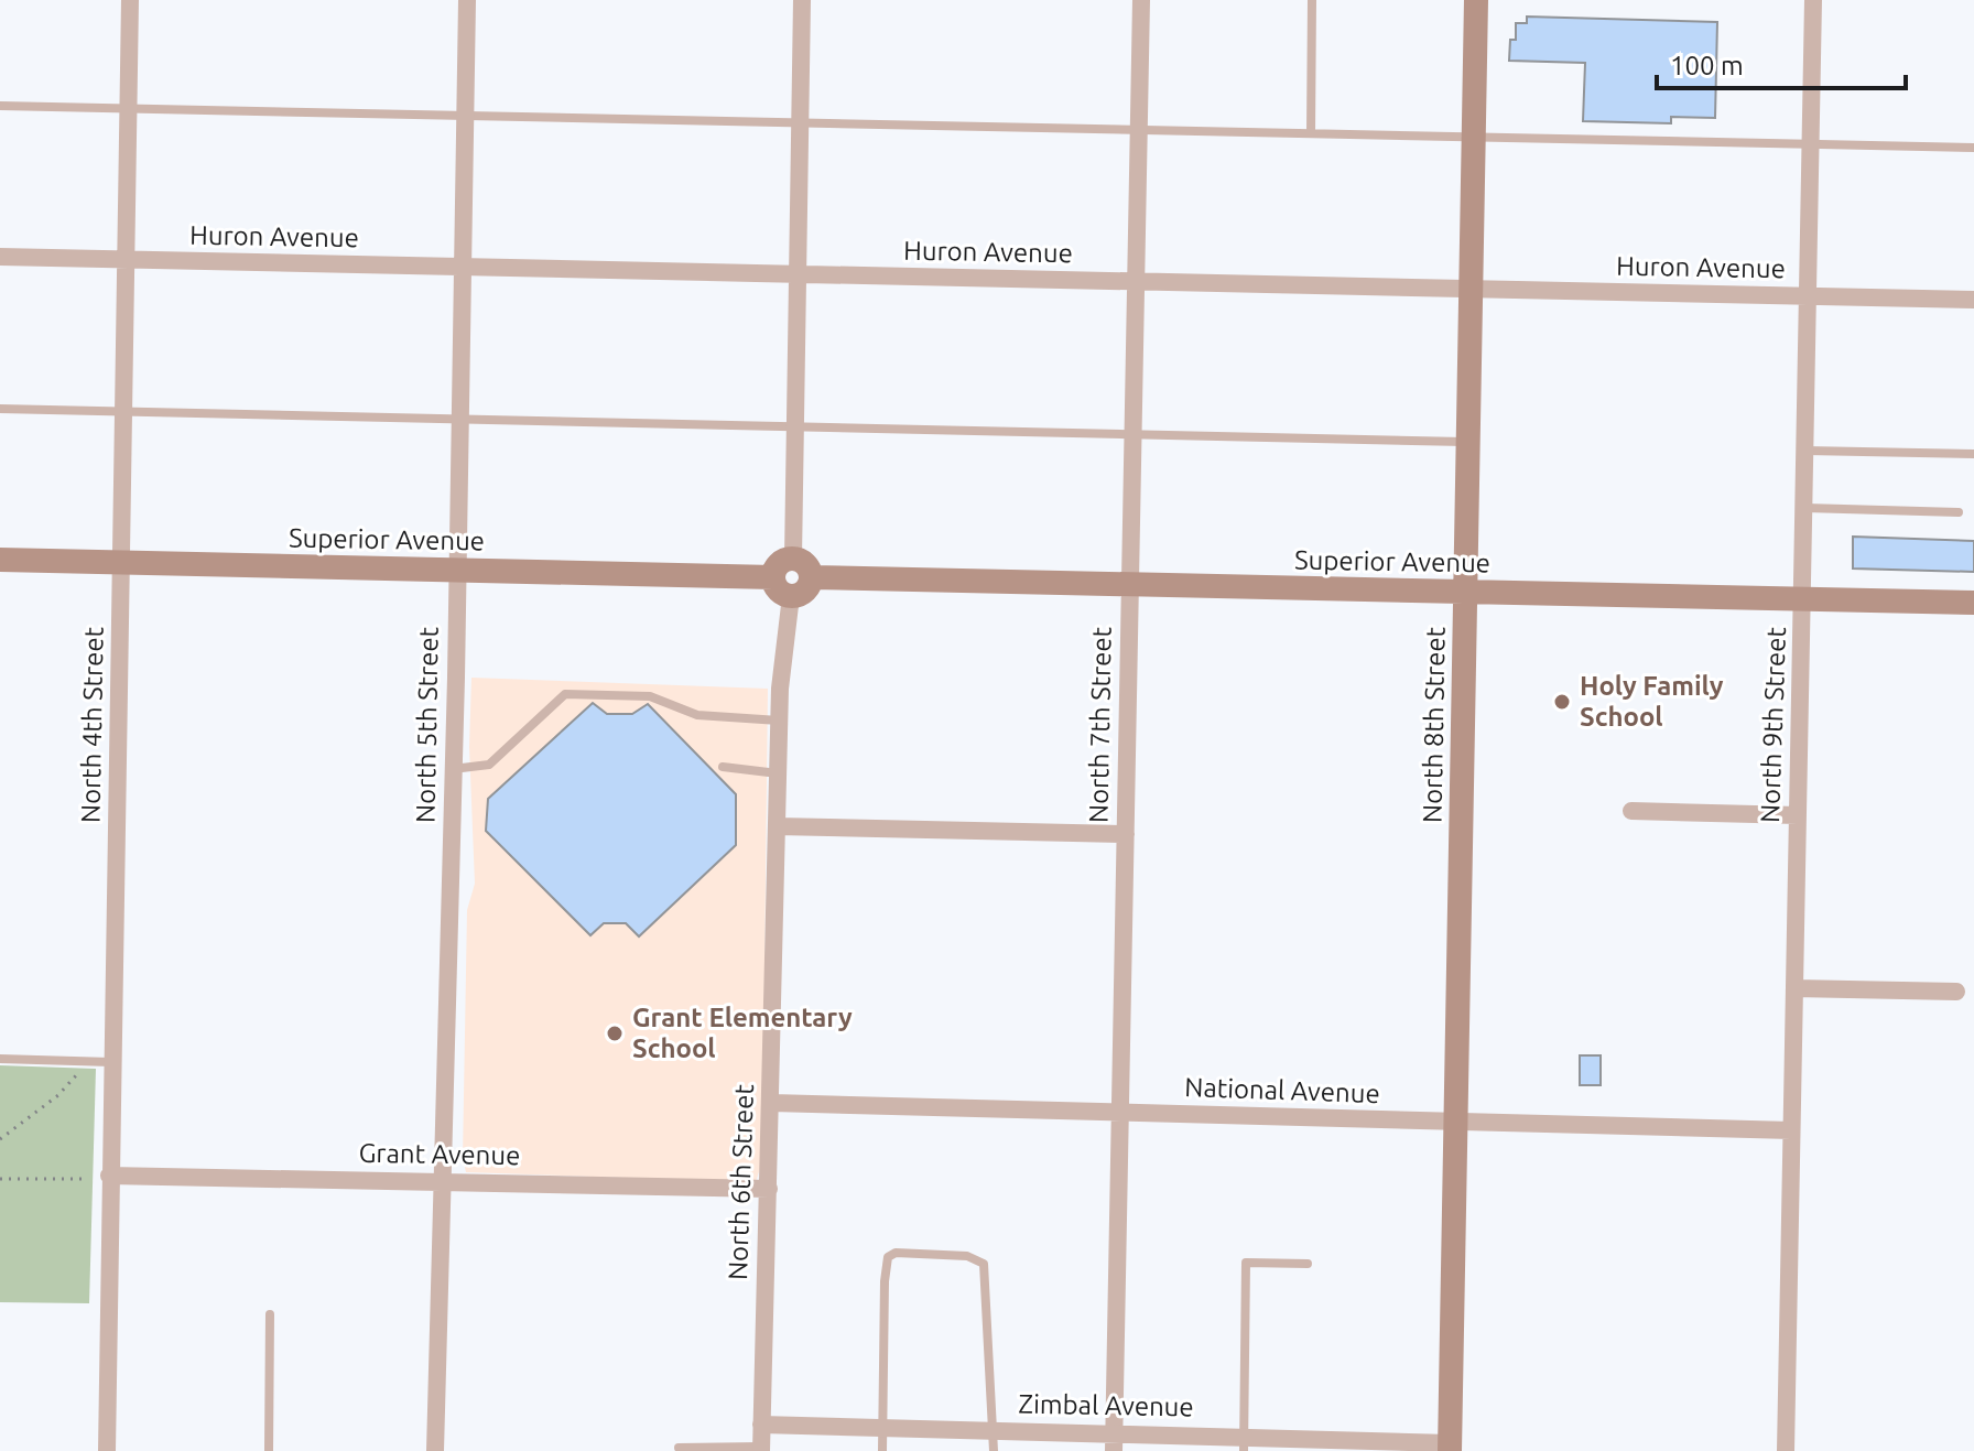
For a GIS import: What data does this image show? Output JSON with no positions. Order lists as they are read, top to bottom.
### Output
{
  "streets": {
    "street": [
      "Huron Avenue",
      "Superior Avenue",
      "North 4th Street",
      "North 5th Street",
      "North 7th Street",
      "North 8th Street",
      "North 9th Street",
      "National Avenue",
      "Grant Avenue",
      "North 6th Street",
      "Zimbal Avenue"
    ]
  },
  "crossings": [
    ["Huron Avenue", "North 4th Street"],
    ["Huron Avenue", "North 5th Street"],
    ["Huron Avenue", "North 7th Street"],
    ["Huron Avenue", "North 8th Street"],
    ["Huron Avenue", "North 9th Street"],
    ["Superior Avenue", "North 4th Street"],
    ["Superior Avenue", "North 5th Street"],
    ["Superior Avenue", "North 7th Street"],
    ["Superior Avenue", "North 8th Street"],
    ["Superior Avenue", "North 9th Street"],
    ["Superior Avenue", "North 6th Street"],
    ["North 4th Street", "Grant Avenue"],
    ["North 5th Street", "Grant Avenue"],
    ["North 7th Street", "National Avenue"],
    ["North 7th Street", "Zimbal Avenue"],
    ["North 8th Street", "National Avenue"],
    ["North 8th Street", "Zimbal Avenue"],
    ["North 9th Street", "National Avenue"],
    ["National Avenue", "North 6th Street"],
    ["Grant Avenue", "North 6th Street"],
    ["North 6th Street", "Zimbal Avenue"]
  ],
  "places": ["Holy Family School", "Grant Elementary School"],
  "scale_bar": "100 m"
}
